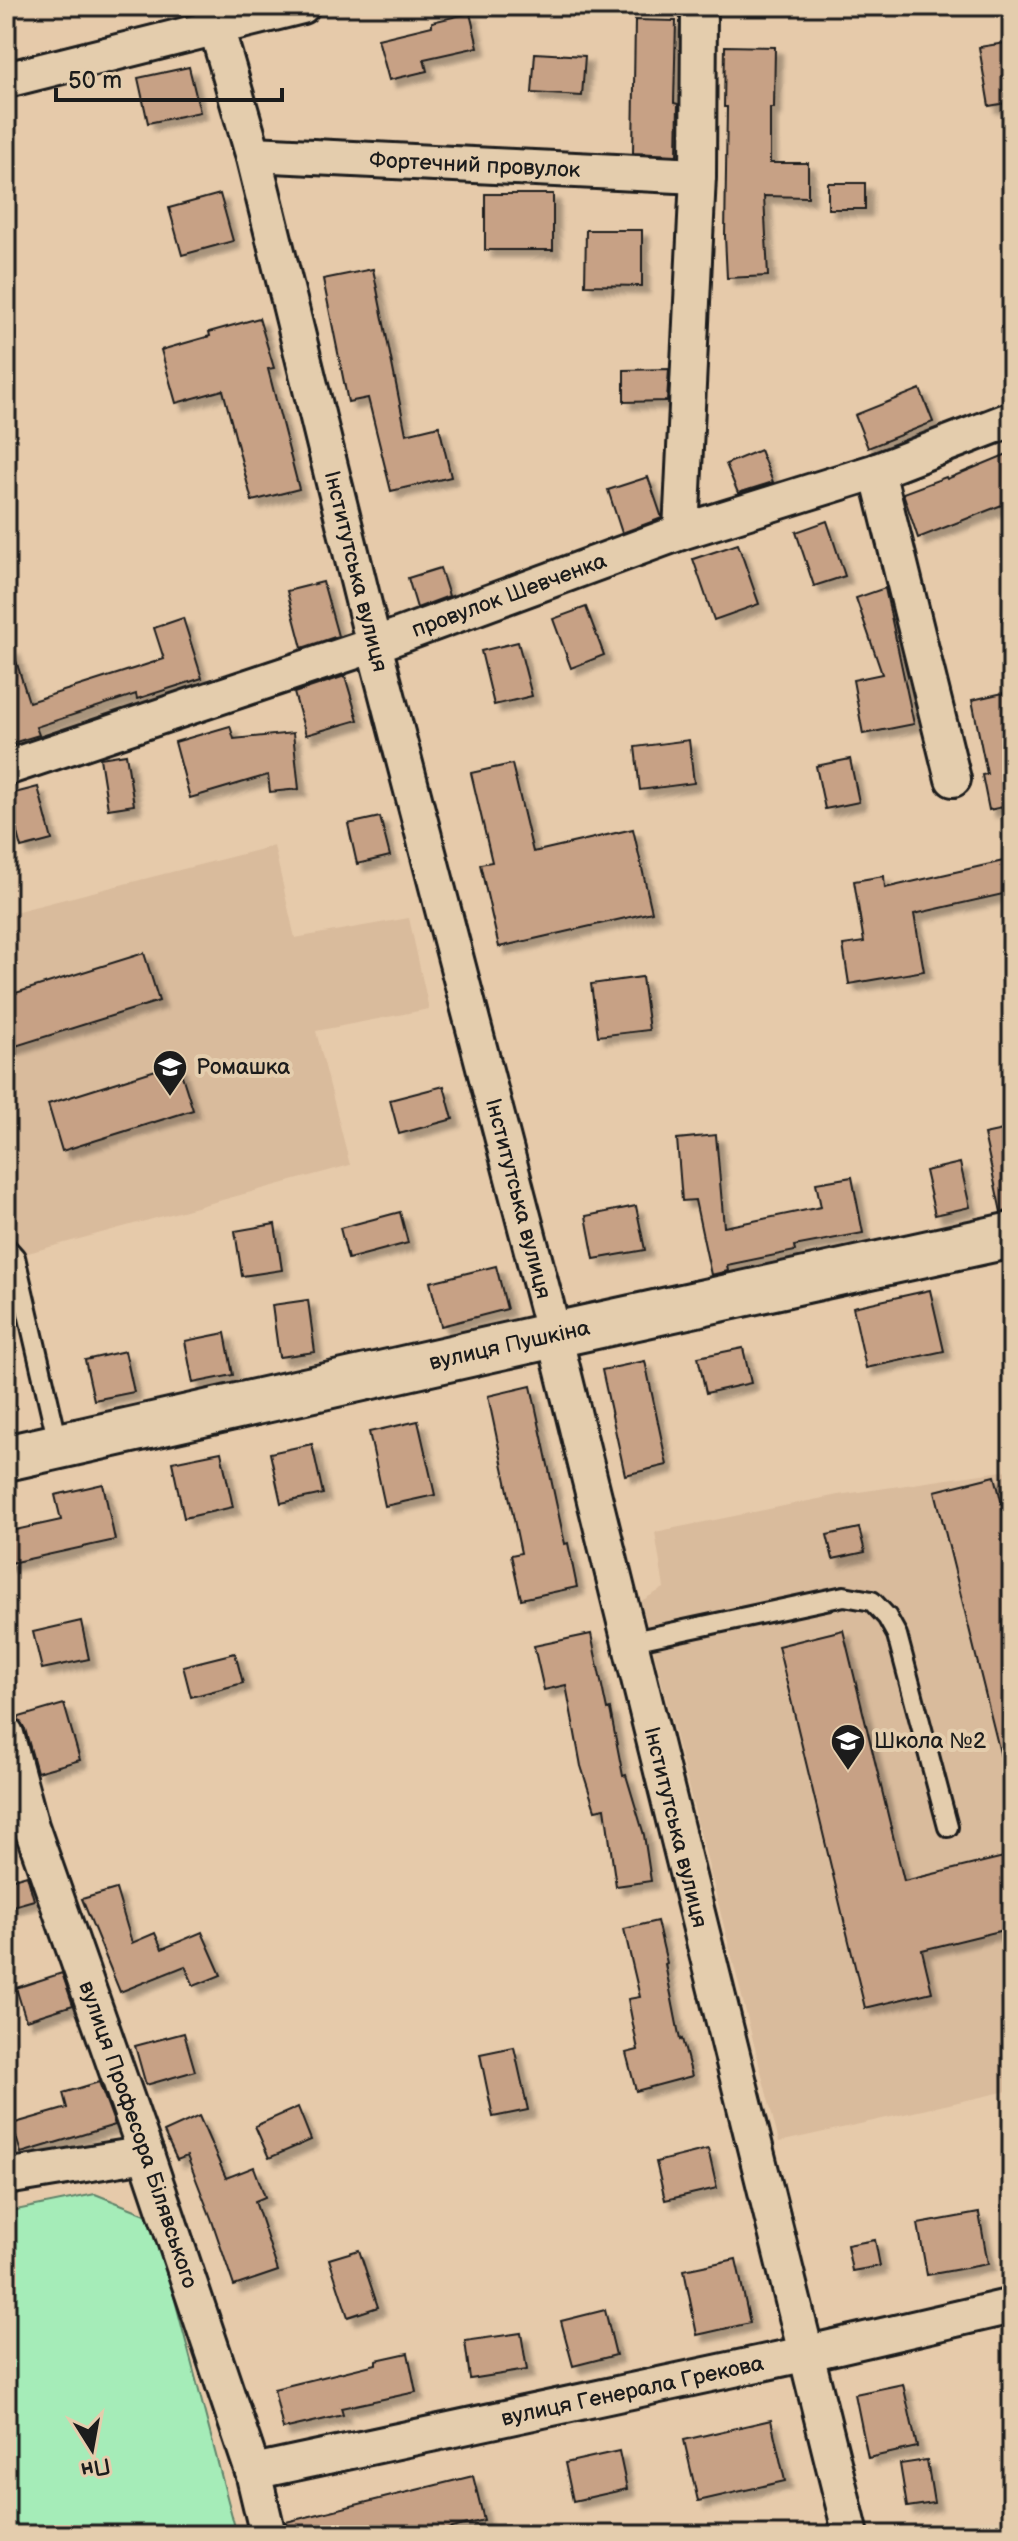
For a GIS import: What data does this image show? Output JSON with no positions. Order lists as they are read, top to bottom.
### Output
{
  "streets": {
    "street": [
      "Фортечний провулок",
      "Інститутська вулиця",
      "провулок Шевченка",
      "вулиця Пушкіна",
      "вулиця Професора Білявського",
      "вулиця Генерала Грекова"
    ]
  },
  "crossings": [
    ["Фортечний провулок", "Інститутська вулиця"],
    ["Інститутська вулиця", "провулок Шевченка"],
    ["Інститутська вулиця", "вулиця Пушкіна"],
    ["Інститутська вулиця", "вулиця Генерала Грекова"],
    ["вулиця Професора Білявського", "вулиця Генерала Грекова"]
  ],
  "places": {
    "school or university": ["Ромашка", "Школа №2"]
  },
  "scale_bar": "50 m",
  "north": "bottom"
}
